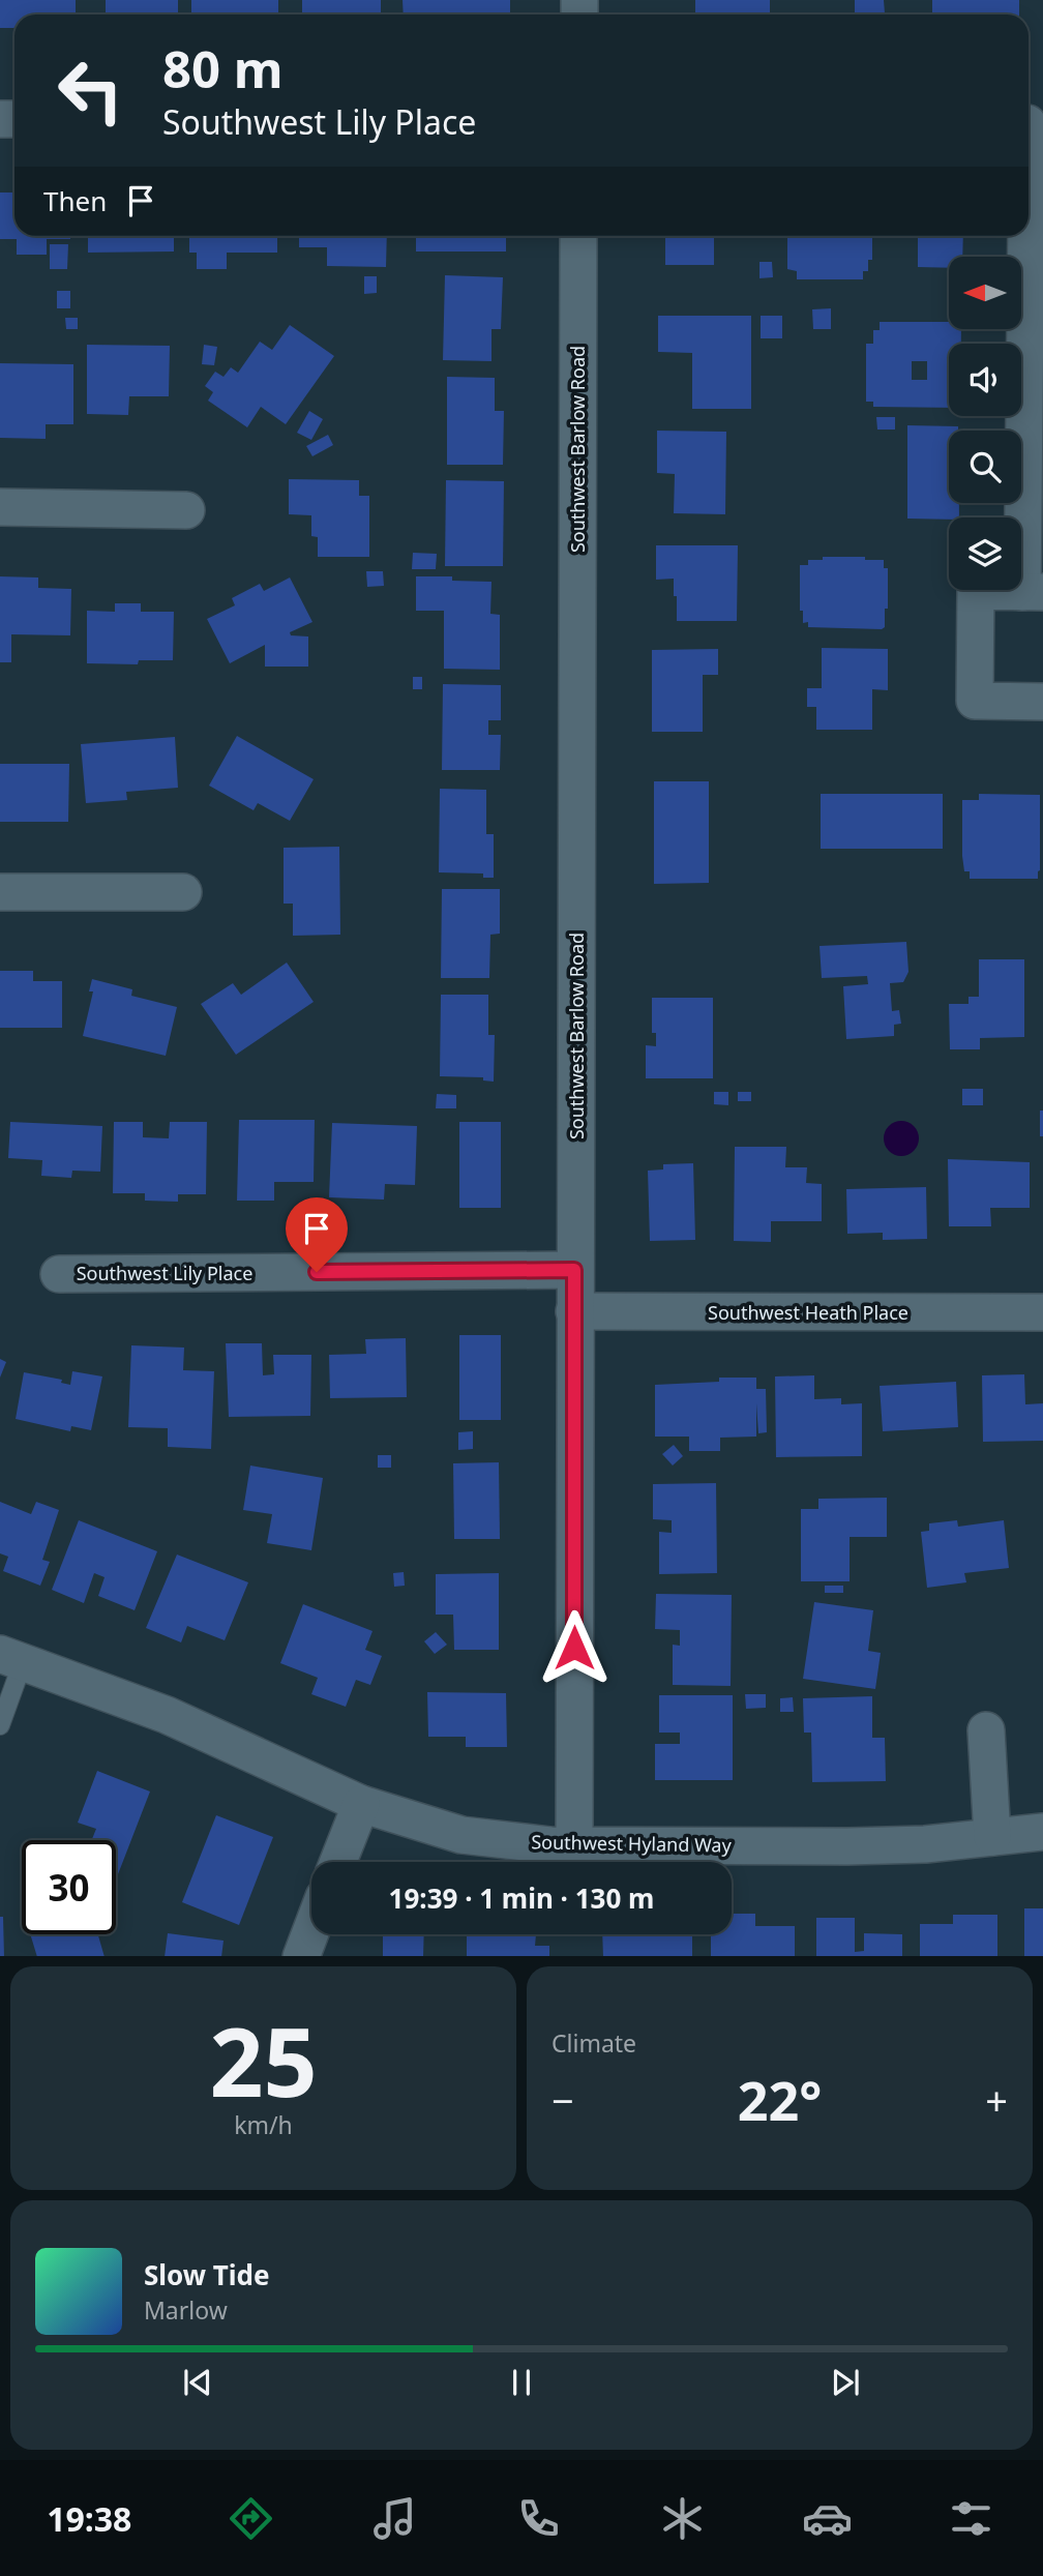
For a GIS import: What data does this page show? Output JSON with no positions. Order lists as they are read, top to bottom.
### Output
{
  "streets": {
    "street": [
      "Southwest Barlow Road",
      "Southwest Lily Place",
      "Southwest Heath Place",
      "Southwest Hyland Way"
    ]
  },
  "crossings": [
    ["Southwest Barlow Road", "Southwest Lily Place"],
    ["Southwest Barlow Road", "Southwest Heath Place"],
    ["Southwest Barlow Road", "Southwest Hyland Way"]
  ],
  "north": "left",
  "page": {
    "turn": ["80 m", "Southwest Lily Place"],
    "then": "Then",
    "limit": "30",
    "trip": "19:39 · 1 min · 130 m",
    "tile": [
      ["25", "km/h"],
      "Climate"
    ],
    "heat": ["−", "22°", "+"],
    "song": ["Slow Tide", "Marlow"],
    "tabs": "19:38"
  }
}
